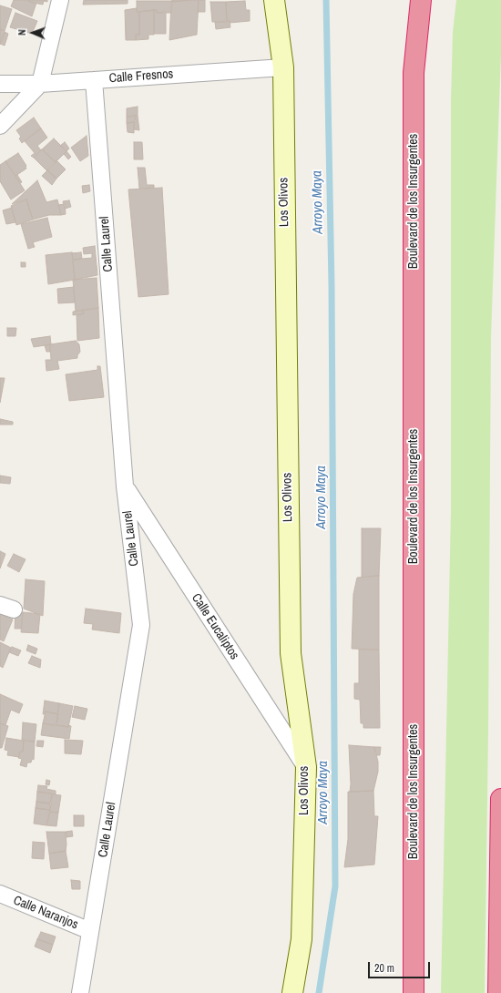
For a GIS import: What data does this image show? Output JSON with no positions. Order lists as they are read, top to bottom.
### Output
{
  "streets": {
    "highway": ["Boulevard de los Insurgentes"],
    "street": [
      "Calle Fresnos",
      "Los Olivos",
      "Calle Laurel",
      "Calle Eucaliptos",
      "Calle Naranjos"
    ]
  },
  "crossings": [
    ["Calle Fresnos", "Los Olivos"],
    ["Calle Fresnos", "Calle Laurel"],
    ["Los Olivos", "Calle Eucaliptos"],
    ["Calle Laurel", "Calle Eucaliptos"],
    ["Calle Laurel", "Calle Naranjos"]
  ],
  "water": ["Arroyo Maya"],
  "scale_bar": "20 m",
  "north": "left"
}
